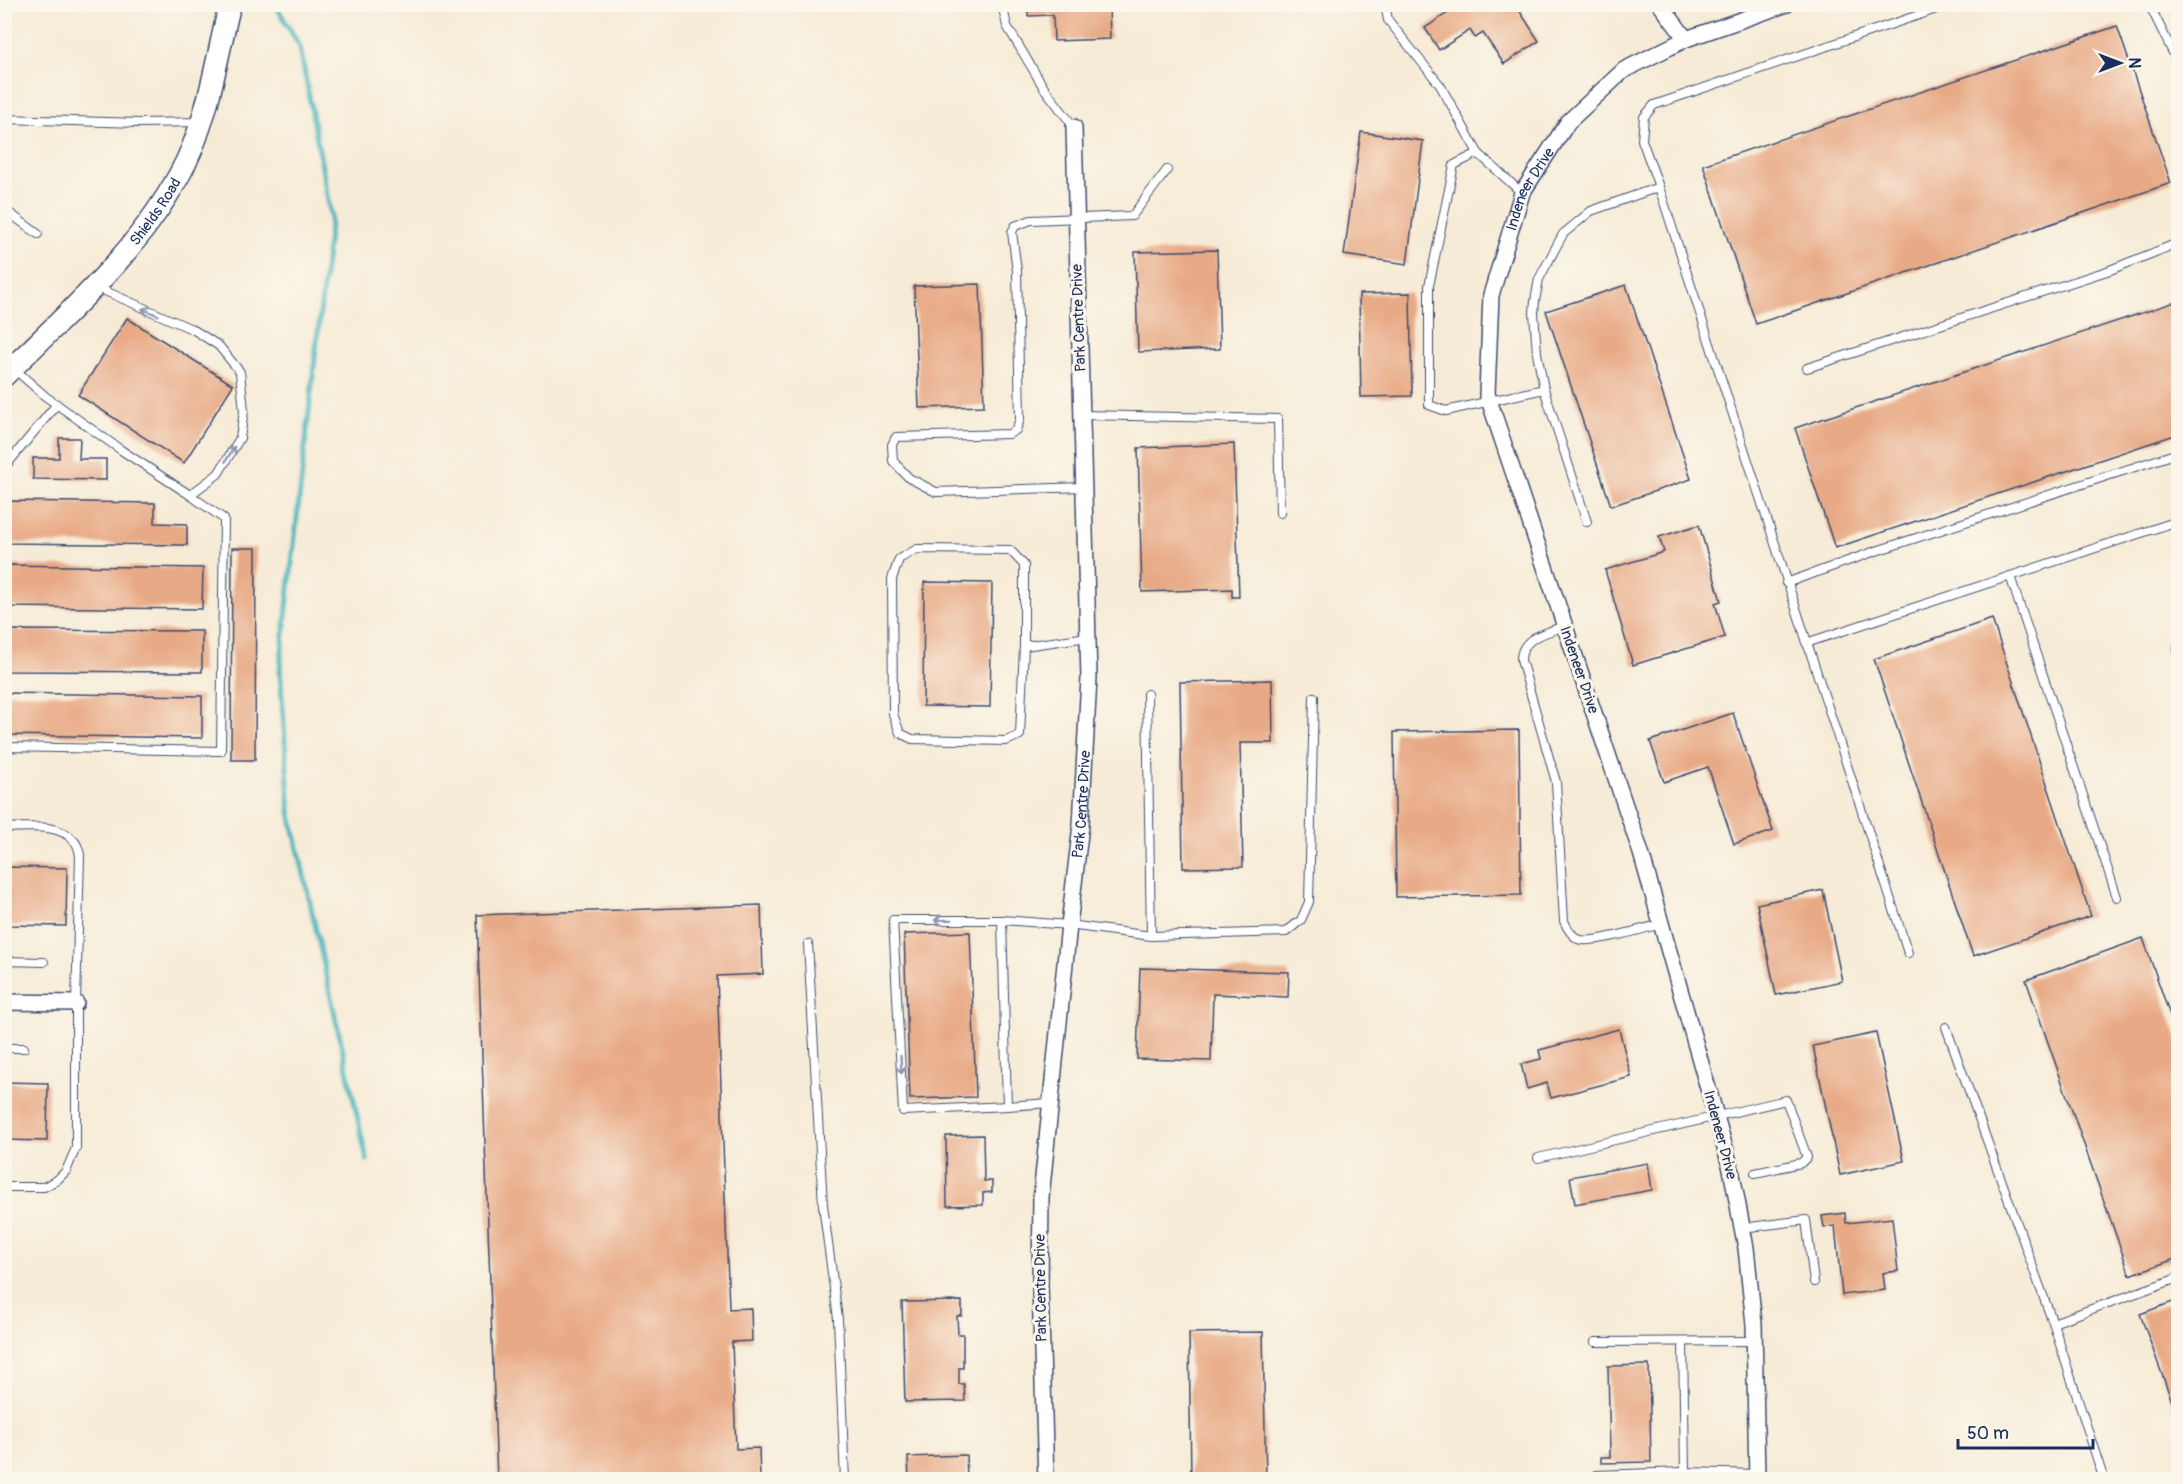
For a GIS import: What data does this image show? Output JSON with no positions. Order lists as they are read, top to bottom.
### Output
{
  "streets": {
    "street": ["Indeneer Drive", "Shields Road", "Park Centre Drive"]
  },
  "scale_bar": "50 m",
  "north": "right"
}
